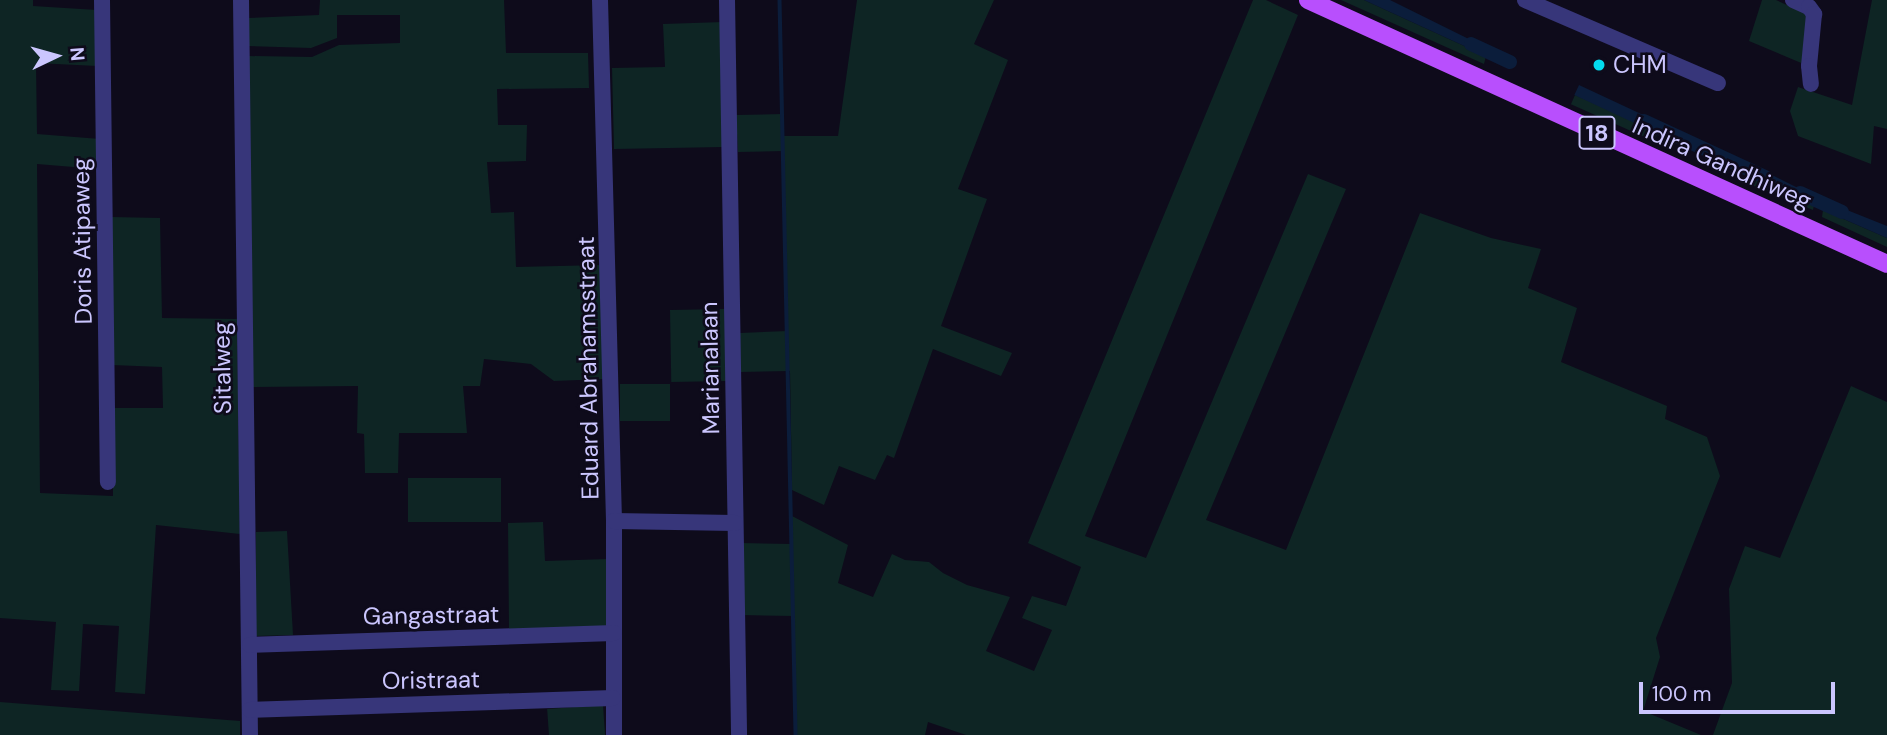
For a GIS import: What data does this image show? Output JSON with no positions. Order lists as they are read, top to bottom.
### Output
{
  "streets": {
    "main road": ["18", "Indira Gandhiweg"],
    "street": [
      "Doris Atipaweg",
      "Sitalweg",
      "Eduard Abrahamsstraat",
      "Marianalaan",
      "Gangastraat",
      "Oristraat"
    ]
  },
  "crossings": [
    ["Sitalweg", "Gangastraat"],
    ["Sitalweg", "Oristraat"],
    ["Eduard Abrahamsstraat", "Gangastraat"],
    ["Eduard Abrahamsstraat", "Oristraat"]
  ],
  "places": ["CHM"],
  "scale_bar": "100 m",
  "north": "right"
}
